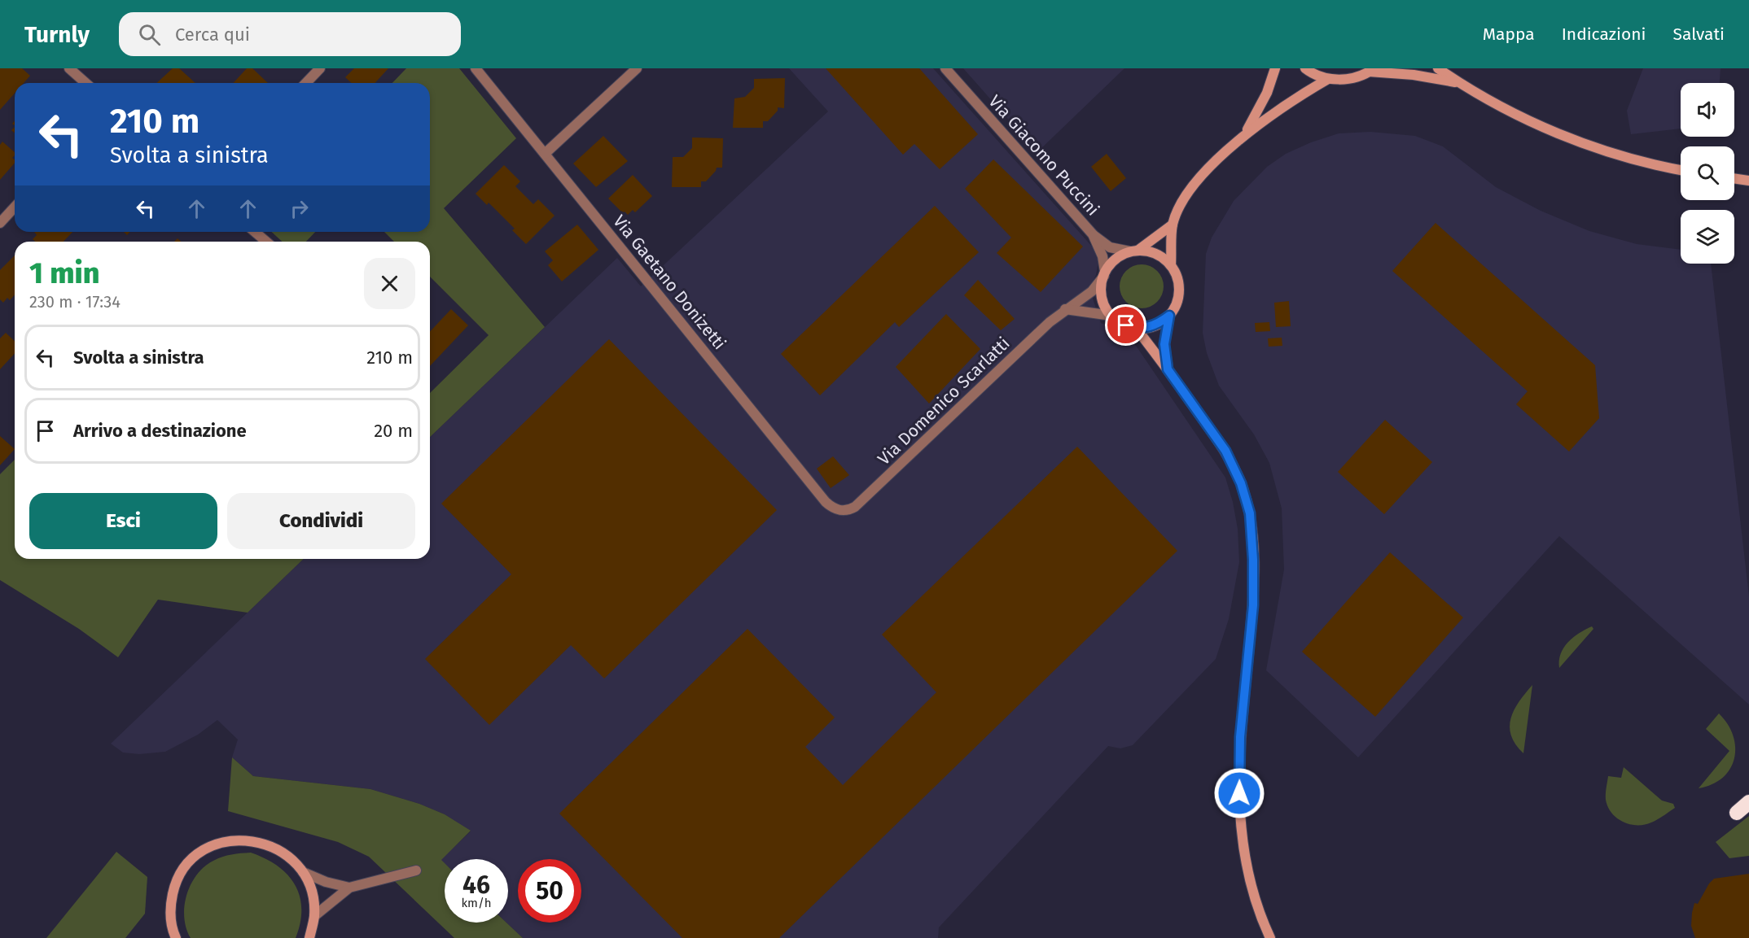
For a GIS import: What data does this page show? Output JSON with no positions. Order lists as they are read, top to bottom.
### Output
{
  "streets": {
    "street": ["Via Giacomo Puccini", "Via Gaetano Donizetti", "Via Domenico Scarlatti"]
  },
  "crossings": [
    ["Via Giacomo Puccini", "Via Domenico Scarlatti"],
    ["Via Gaetano Donizetti", "Via Domenico Scarlatti"]
  ],
  "page": {
    "header": "Turnly",
    "search": "Cerca qui",
    "nav": ["Mappa", "Indicazioni", "Salvati"],
    "turn": ["210 m", "Svolta a sinistra"],
    "heading": ["1 min", "230 m · 17:34"],
    "list": [
      {
        "name": "Svolta a sinistra",
        "value": "210 m"
      },
      {
        "name": "Arrivo a destinazione",
        "value": "20 m"
      }
    ],
    "buttons": ["Esci", "Condividi"],
    "speed": "46 km/h",
    "limit": "50"
  }
}
